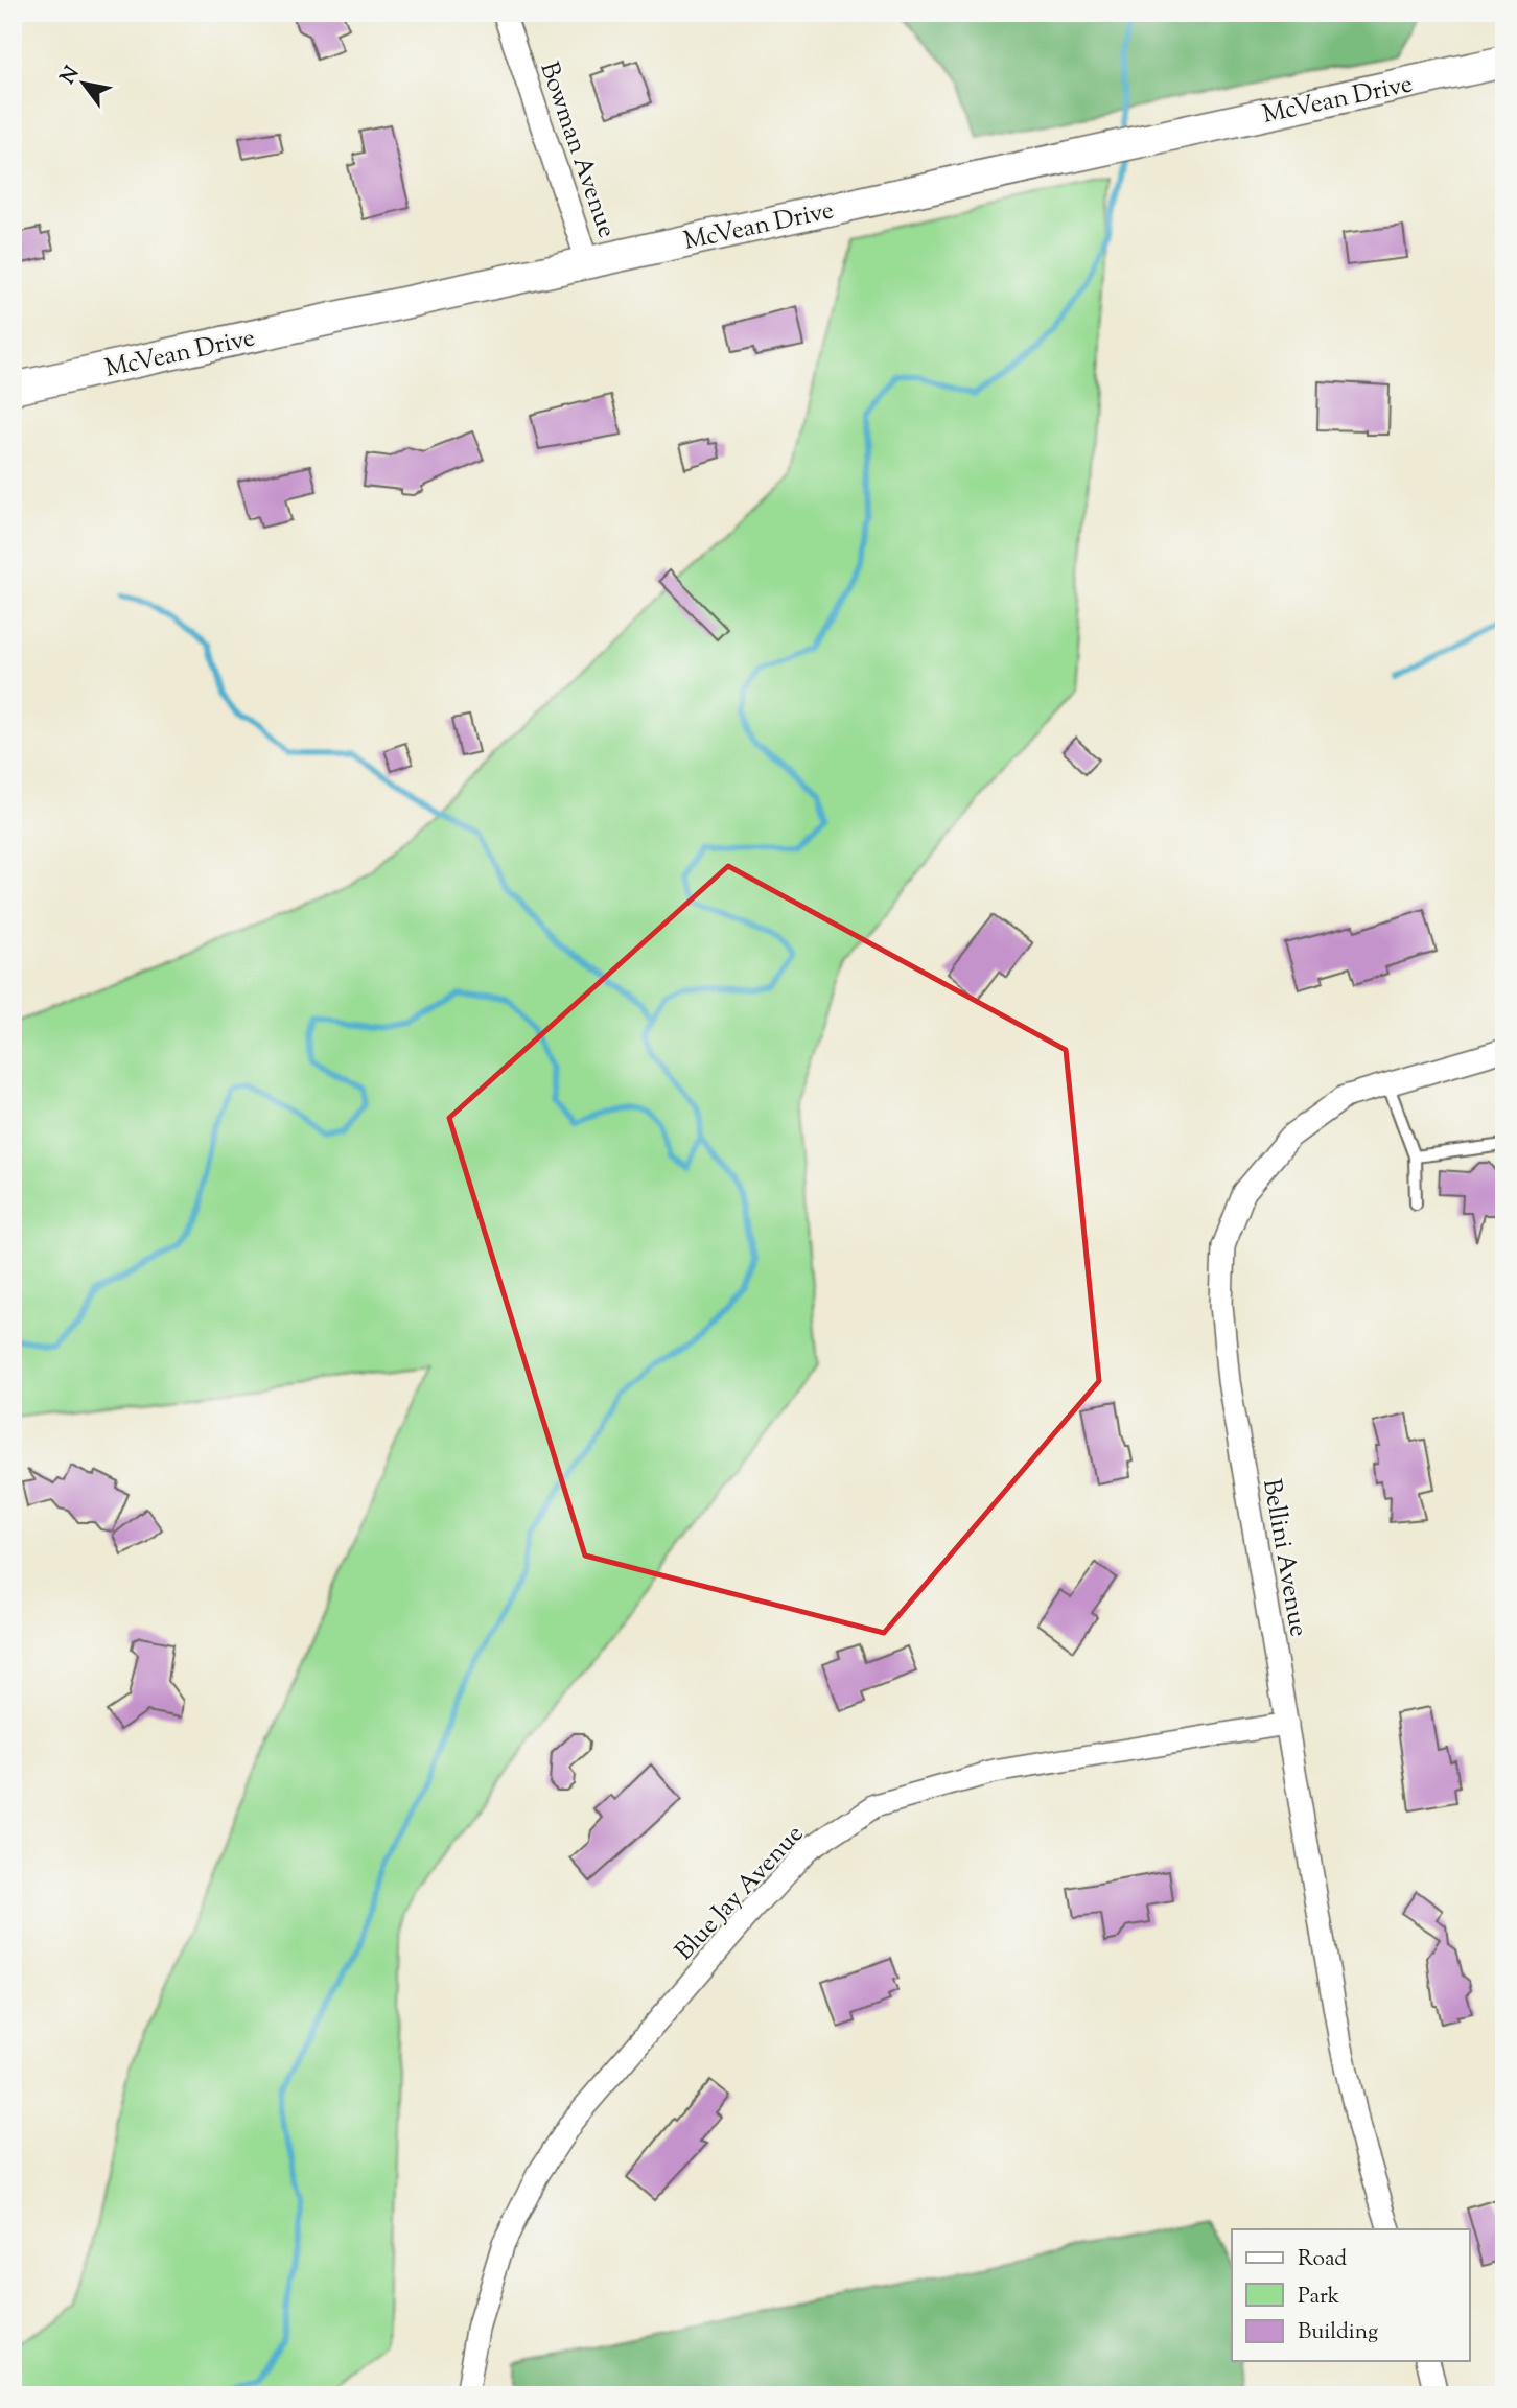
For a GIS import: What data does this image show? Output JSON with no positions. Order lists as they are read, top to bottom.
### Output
{
  "streets": {
    "main road": ["McVean Drive"],
    "street": ["Bowman Avenue", "Bellini Avenue", "Blue Jay Avenue"]
  },
  "crossings": [
    ["McVean Drive", "Bowman Avenue"],
    ["Bellini Avenue", "Blue Jay Avenue"]
  ],
  "legend": ["Road", "Park", "Building"],
  "north": "top left"
}
